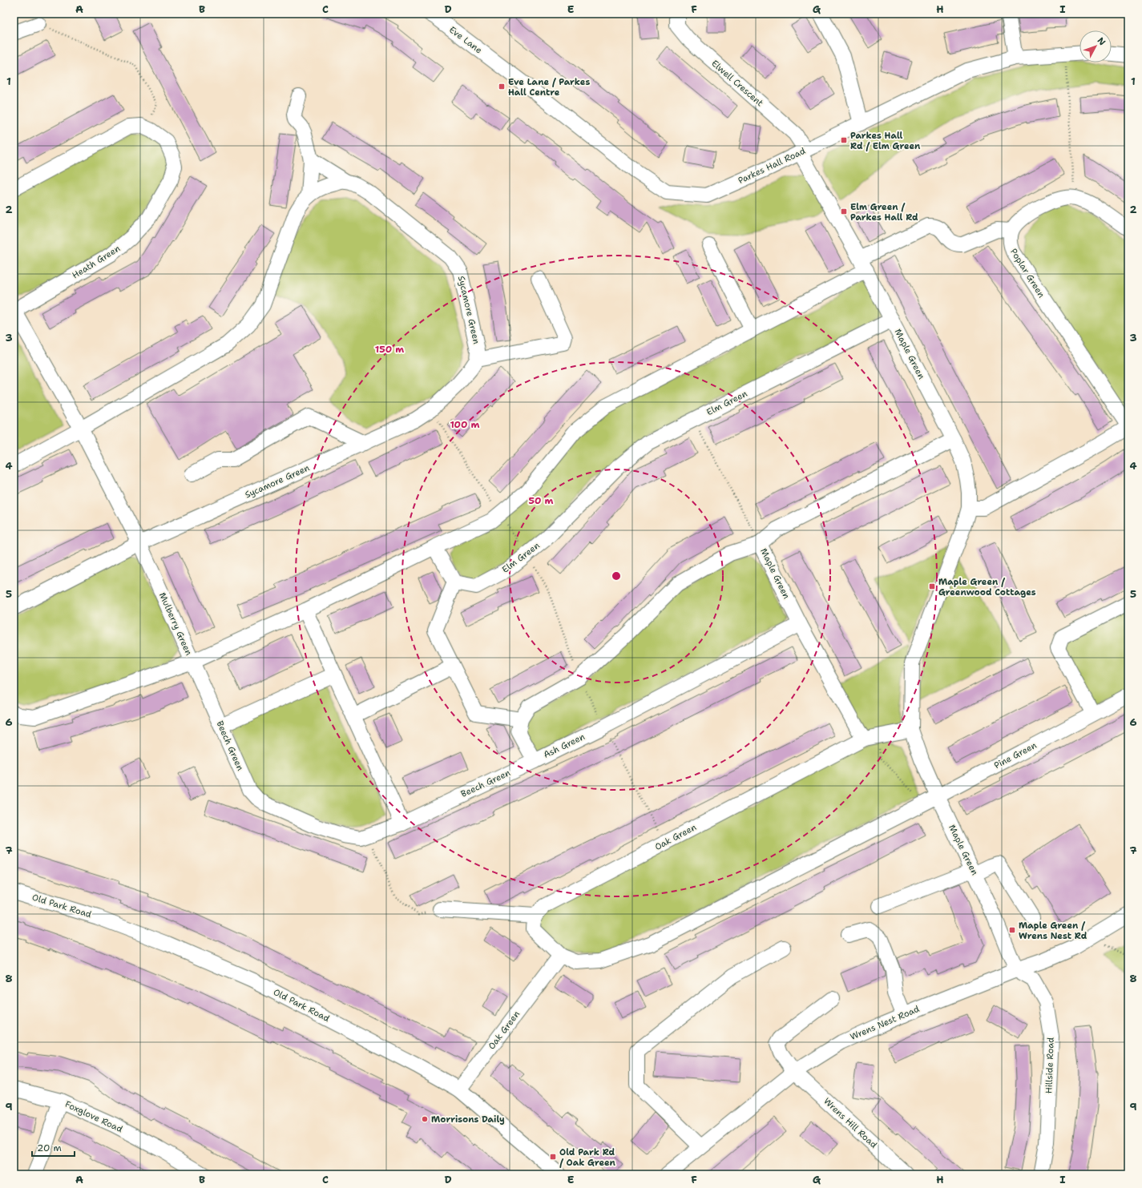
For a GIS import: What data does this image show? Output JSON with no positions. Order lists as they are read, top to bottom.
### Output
{
  "streets": {
    "street": [
      "Eve Lane",
      "Elwell Crescent",
      "Parkes Hall Road",
      "Heath Green",
      "Poplar Green",
      "Sycamore Green",
      "Maple Green",
      "Elm Green",
      "Mulberry Green",
      "Beech Green",
      "Ash Green",
      "Pine Green",
      "Oak Green",
      "Old Park Road",
      "Wrens Nest Road",
      "Hillside Road",
      "Foxglove Road",
      "Wrens Hill Road"
    ]
  },
  "crossings": [
    ["Eve Lane", "Parkes Hall Road"],
    ["Elwell Crescent", "Parkes Hall Road"],
    ["Poplar Green", "Maple Green"],
    ["Sycamore Green", "Mulberry Green"],
    ["Maple Green", "Elm Green"],
    ["Maple Green", "Ash Green"],
    ["Maple Green", "Pine Green"],
    ["Maple Green", "Oak Green"],
    ["Maple Green", "Wrens Nest Road"],
    ["Maple Green", "Hillside Road"],
    ["Mulberry Green", "Beech Green"],
    ["Beech Green", "Ash Green"],
    ["Oak Green", "Old Park Road"],
    ["Wrens Nest Road", "Hillside Road"],
    ["Wrens Nest Road", "Wrens Hill Road"]
  ],
  "places": {
    "transit": [
      "Eve Lane / Parkes Hall Centre",
      "Parkes Hall Rd / Elm Green",
      "Elm Green / Parkes Hall Rd",
      "Maple Green / Greenwood Cottages",
      "Maple Green / Wrens Nest Rd",
      "Old Park Rd / Oak Green"
    ],
    "other": ["Morrisons Daily"]
  },
  "scale_bar": "20 m",
  "north": "top right",
  "grid": {
    "columns": [
      "A",
      "B",
      "C",
      "D",
      "E",
      "F",
      "G",
      "H",
      "I"
    ],
    "rows": [
      "1",
      "2",
      "3",
      "4",
      "5",
      "6",
      "7",
      "8",
      "9"
    ]
  },
  "rings": ["150 m", "100 m", "50 m"]
}
